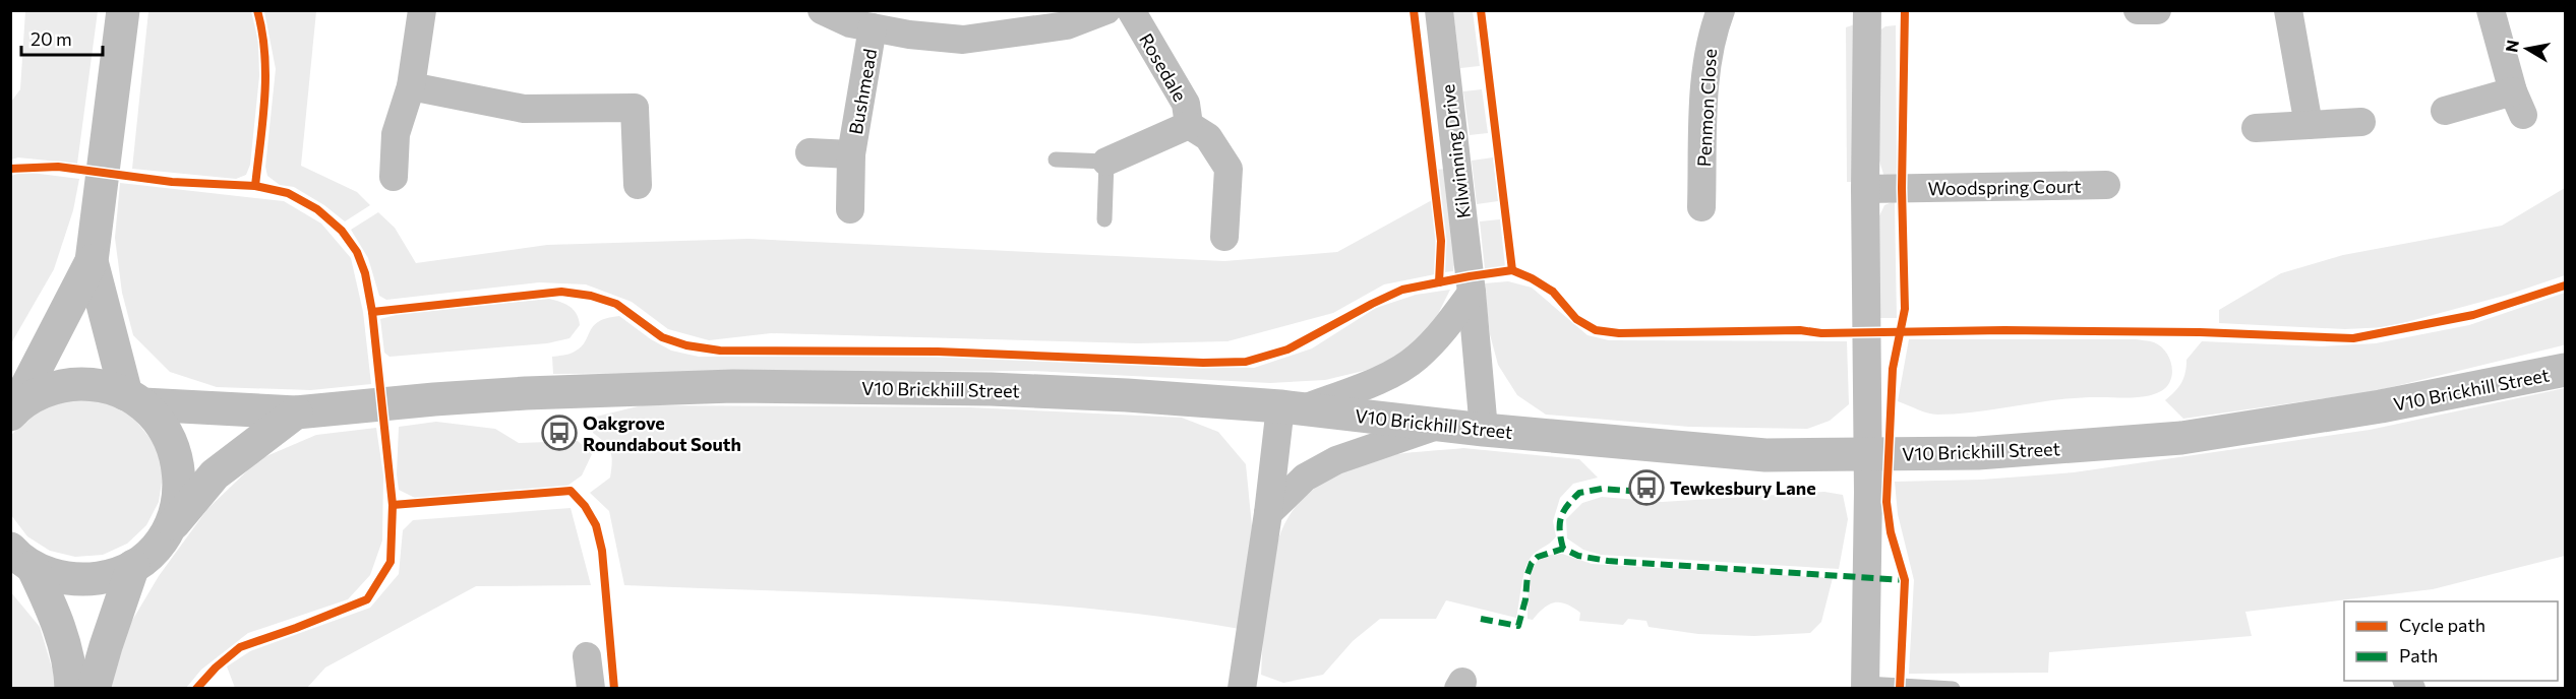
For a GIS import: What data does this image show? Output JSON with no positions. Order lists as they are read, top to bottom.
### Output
{
  "streets": {
    "street": [
      "Rosedale",
      "Bushmead",
      "Penmon Close",
      "Kilwinning Drive",
      "Woodspring Court",
      "V10 Brickhill Street"
    ]
  },
  "crossings": [
    ["Kilwinning Drive", "V10 Brickhill Street"]
  ],
  "places": {
    "bus stop": ["Oakgrove Roundabout South", "Tewkesbury Lane"]
  },
  "legend": ["Cycle path", "Path"],
  "scale_bar": "20 m",
  "north": "left"
}
